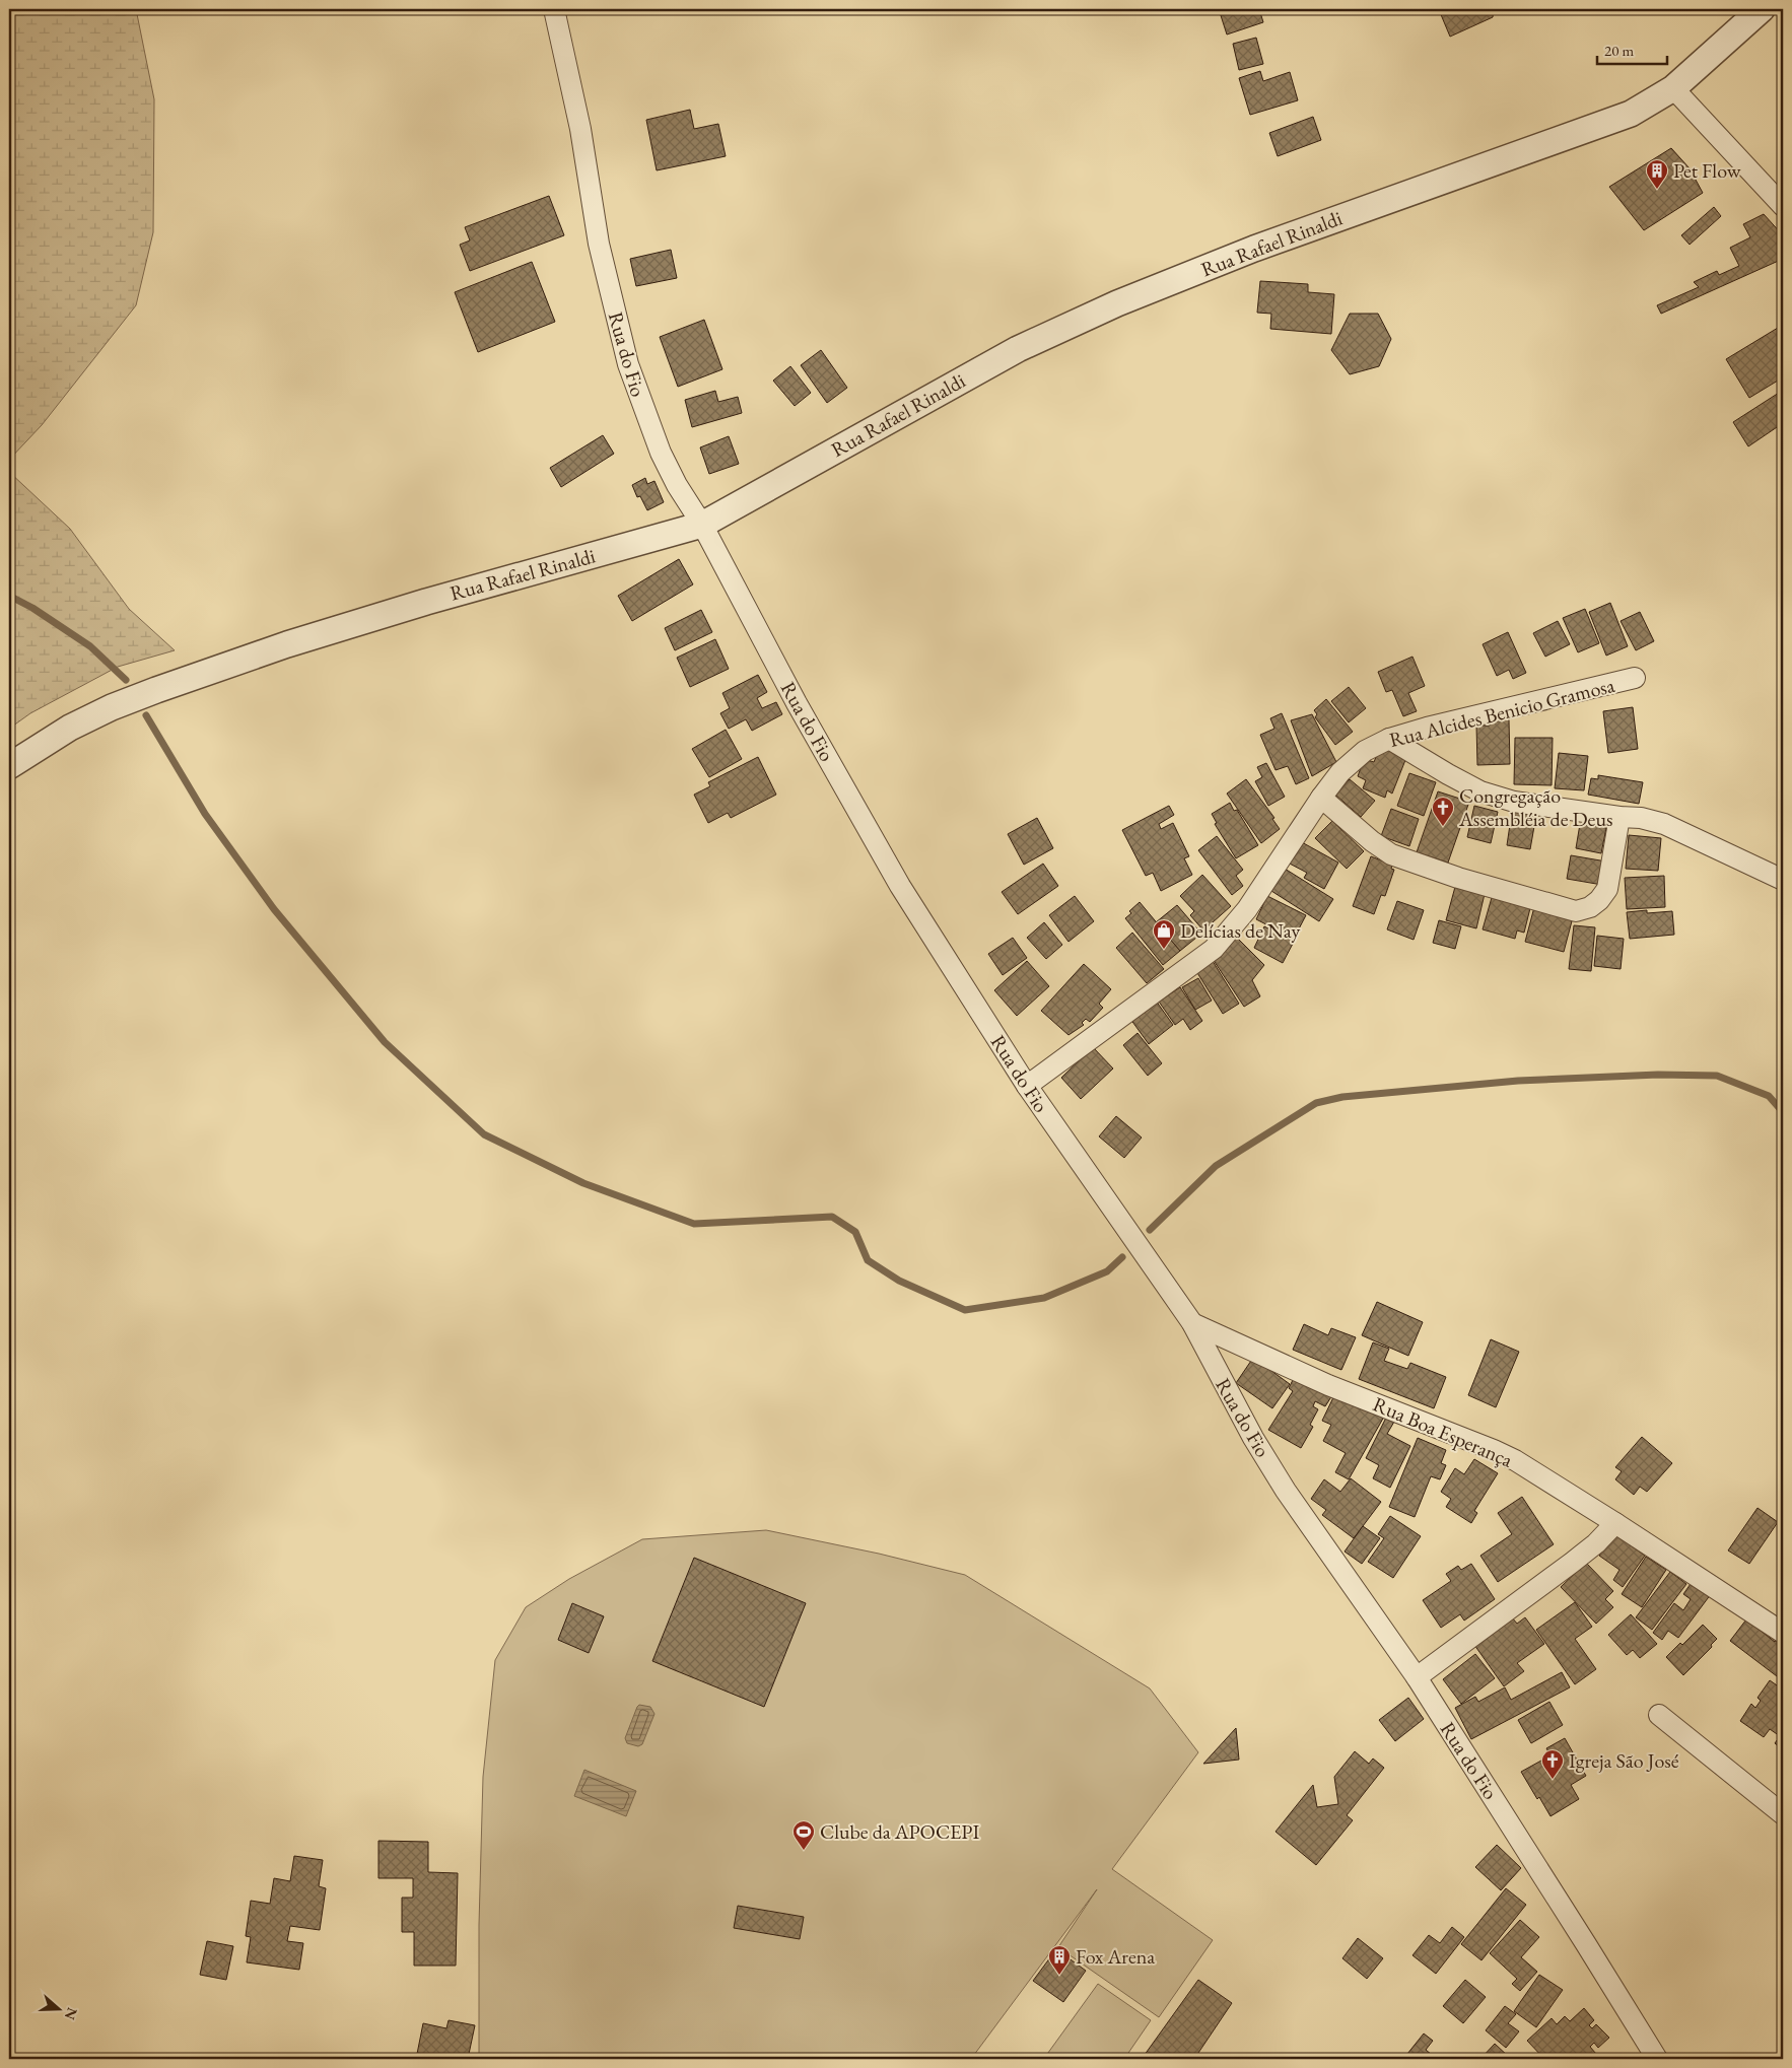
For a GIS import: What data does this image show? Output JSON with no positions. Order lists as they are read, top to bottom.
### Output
{
  "streets": {
    "street": [
      "Rua Rafael Rinaldi",
      "Rua do Fio",
      "Rua Alcides Benicio Gramosa",
      "Rua Boa Esperança"
    ]
  },
  "crossings": [
    ["Rua Rafael Rinaldi", "Rua do Fio"],
    ["Rua do Fio", "Rua Alcides Benicio Gramosa"],
    ["Rua do Fio", "Rua Boa Esperança"]
  ],
  "places": {
    "building": ["Pet Flow", "Fox Arena"],
    "church": ["Congregação Assembléia de Deus", "Igreja São José"],
    "shop": ["Delícias de Nay"],
    "sports": ["Clube da APOCEPI"]
  },
  "scale_bar": "20 m",
  "north": "right"
}
